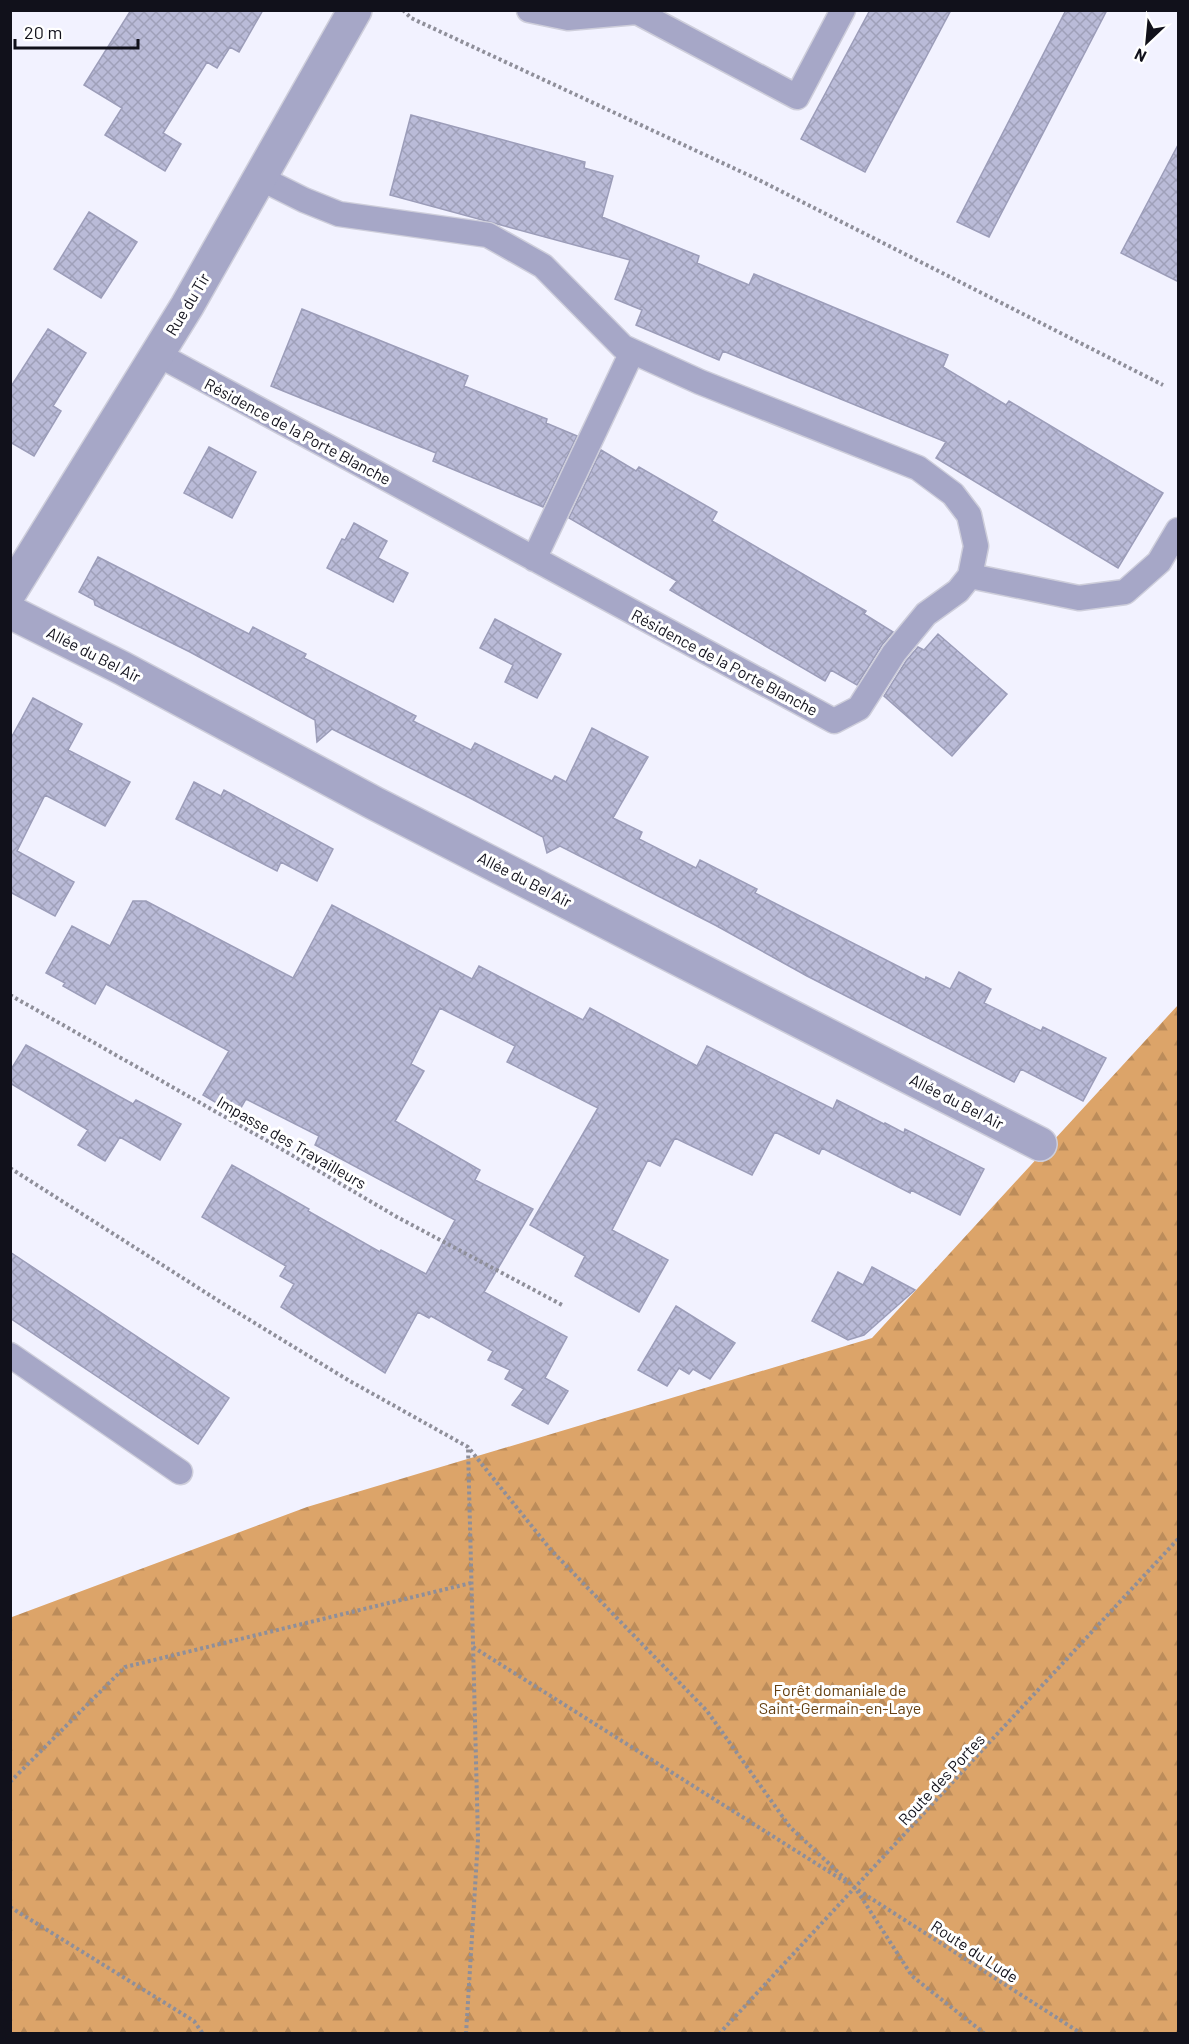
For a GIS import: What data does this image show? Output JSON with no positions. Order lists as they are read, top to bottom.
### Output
{
  "streets": {
    "street": ["Rue du Tir", "Allée du Bel Air"],
    "lane": ["Résidence de la Porte Blanche"],
    "path": ["Impasse des Travailleurs", "Route des Portes", "Route du Lude"]
  },
  "crossings": [
    ["Rue du Tir", "Résidence de la Porte Blanche"],
    ["Route des Portes", "Route du Lude"]
  ],
  "parks": ["Forêt domaniale de Saint-Germain-en-Laye"],
  "scale_bar": "20 m",
  "north": "bottom left"
}
